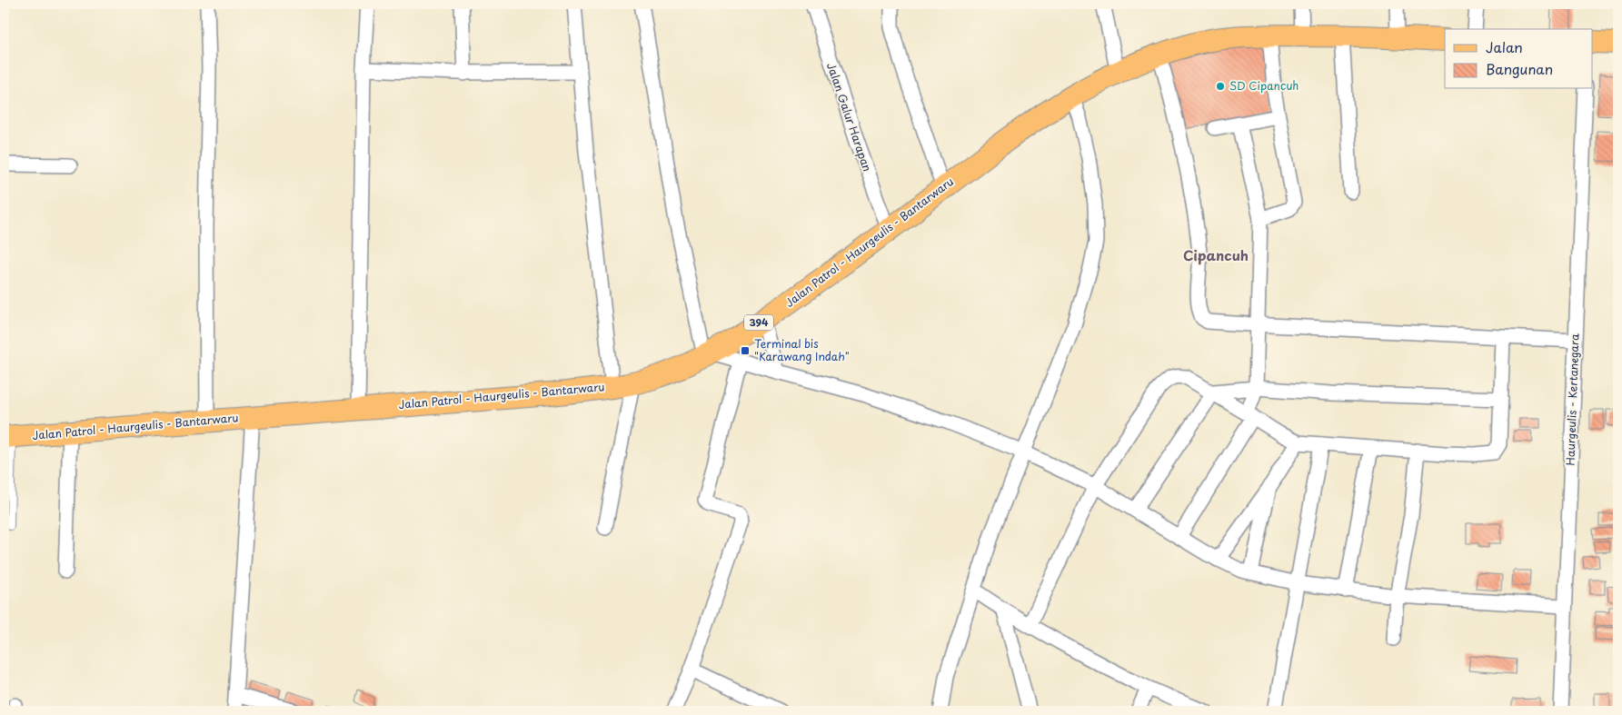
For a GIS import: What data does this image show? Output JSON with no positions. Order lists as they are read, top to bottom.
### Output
{
  "streets": {
    "main road": ["Jalan Patrol - Haurgeulis - Bantarwaru", "394"],
    "street": ["Jalan Galur Harapan", "Haurgeulis - Kertanegara"]
  },
  "crossings": [
    ["Jalan Galur Harapan", "Jalan Patrol - Haurgeulis - Bantarwaru"]
  ],
  "districts": ["Cipancuh"],
  "places": {
    "other": ["SD Cipancuh"],
    "transit": ["Terminal bis \"Karawang Indah\""]
  },
  "legend": ["Jalan", "Bangunan"]
}
